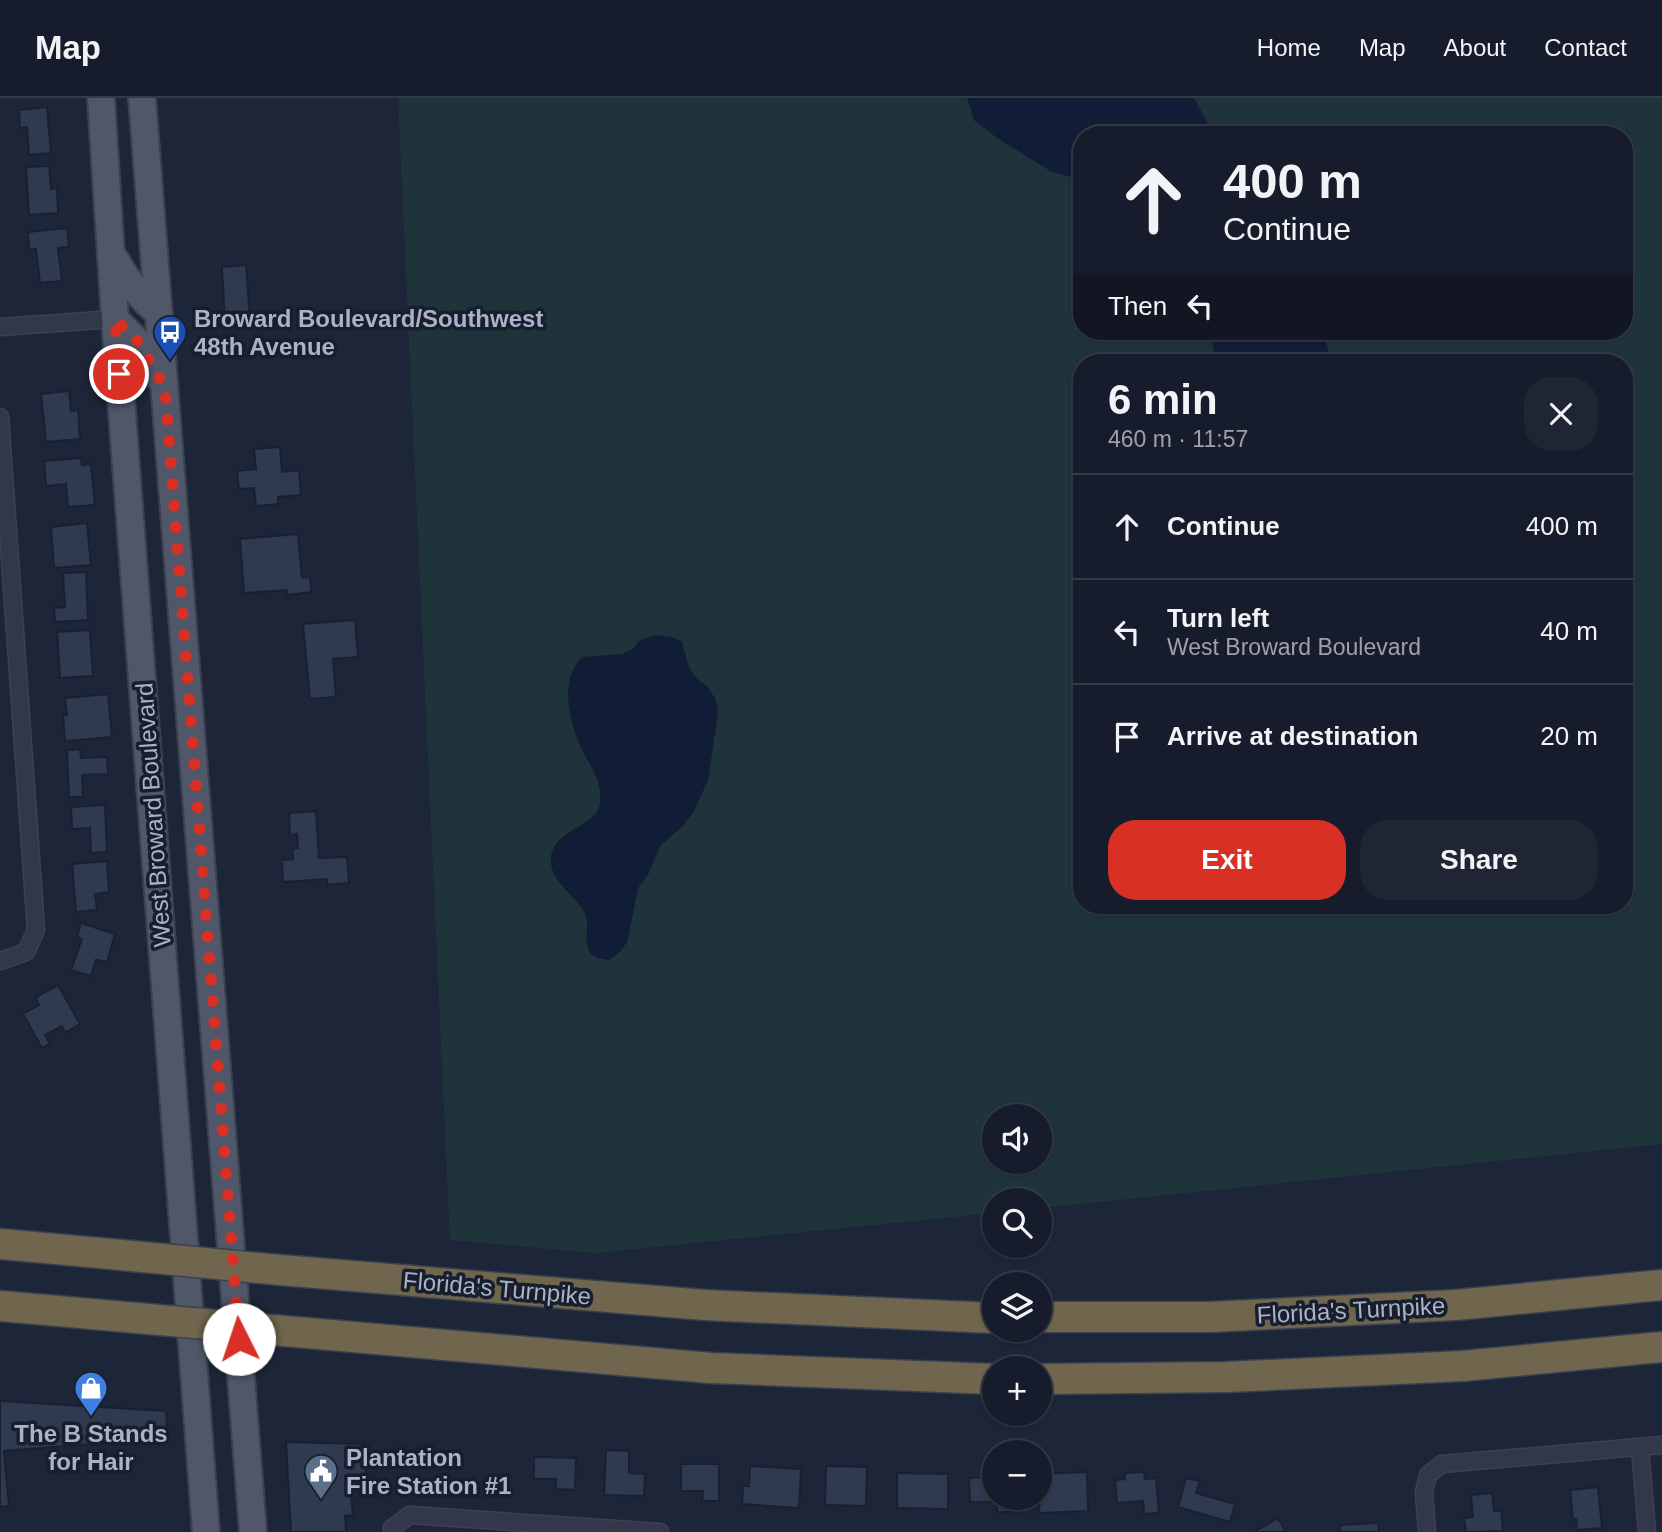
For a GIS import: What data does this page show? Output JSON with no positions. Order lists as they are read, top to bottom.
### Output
{
  "streets": {
    "highway": ["Florida's Turnpike"],
    "main road": ["West Broward Boulevard"]
  },
  "places": {
    "bus stop": ["Broward Boulevard/Southwest 48th Avenue"],
    "shop": ["The B Stands for Hair"],
    "public building": ["Plantation Fire Station #1"]
  },
  "page": {
    "header": "Map",
    "nav": [
      "Home",
      "Map",
      "About",
      "Contact"
    ],
    "turn": ["400 m", "Continue"],
    "then": "Then",
    "heading": ["6 min", "460 m · 11:57"],
    "list": [
      {
        "name": "Continue",
        "value": "400 m"
      },
      {
        "name": "Turn left",
        "note": "West Broward Boulevard",
        "value": "40 m"
      },
      {
        "name": "Arrive at destination",
        "value": "20 m"
      }
    ],
    "buttons": ["Exit", "Share"],
    "map_buttons": ["+", "−"]
  }
}
